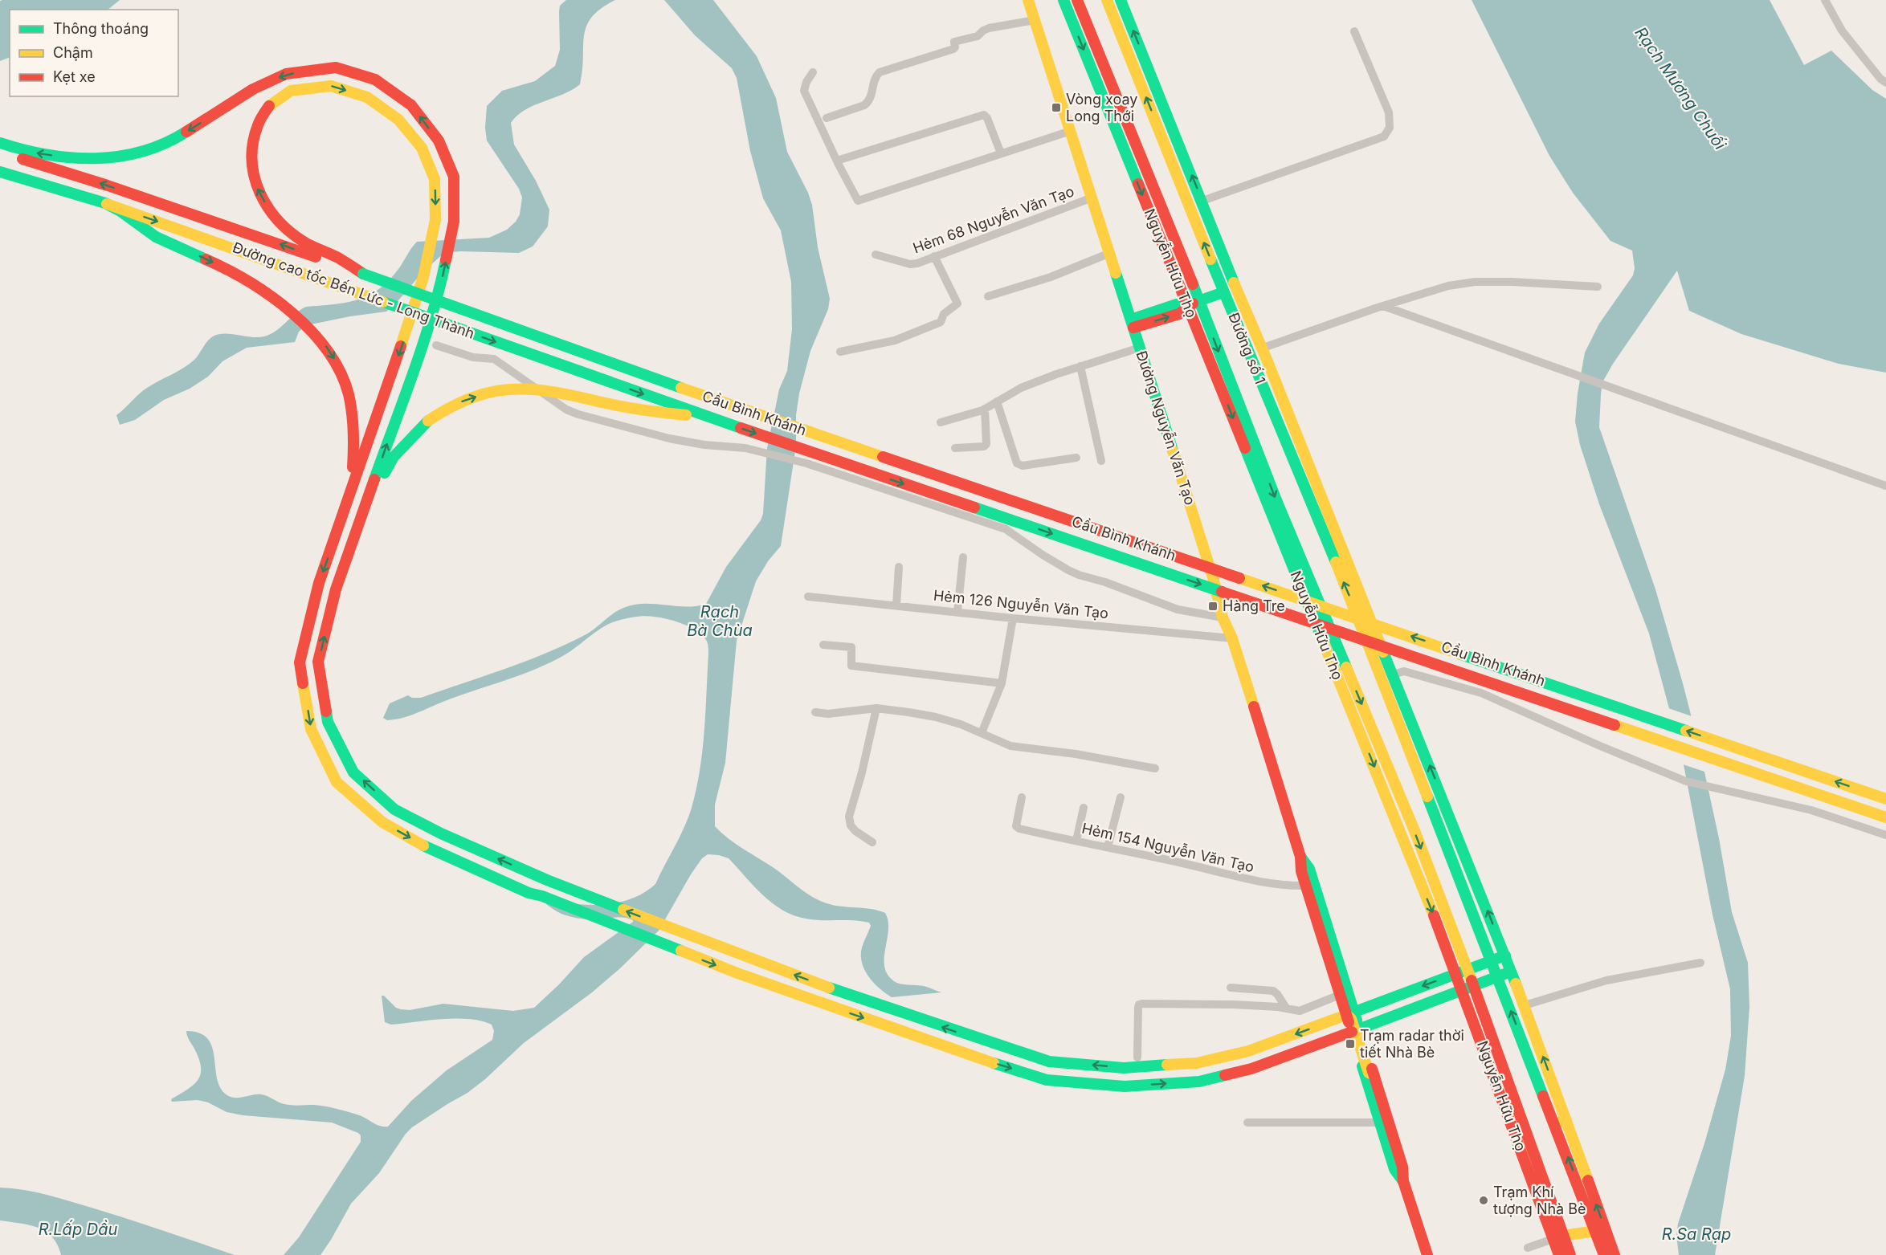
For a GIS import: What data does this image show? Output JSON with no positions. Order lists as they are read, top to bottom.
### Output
{
  "streets": {
    "main road": [
      "Nguyễn Hữu Thọ",
      "Đường cao tốc Bến Lức - Long Thành",
      "Đường số 1",
      "Cầu Bình Khánh",
      "Đường Nguyễn Văn Tạo"
    ],
    "street": ["Hẻm 68 Nguyễn Văn Tạo", "Hẻm 126 Nguyễn Văn Tạo", "Hẻm 154 Nguyễn Văn Tạo"]
  },
  "crossings": [
    ["Hẻm 68 Nguyễn Văn Tạo", "Đường Nguyễn Văn Tạo"],
    ["Đường cao tốc Bến Lức - Long Thành", "Cầu Bình Khánh"],
    ["Đường Nguyễn Văn Tạo", "Hẻm 126 Nguyễn Văn Tạo"],
    ["Đường Nguyễn Văn Tạo", "Hẻm 154 Nguyễn Văn Tạo"]
  ],
  "water": [
    "Rạch Mương Chuối",
    "Rạch Bà Chùa",
    "R.Lấp Dầu",
    "R.Sa Rạp"
  ],
  "places": {
    "transit": ["Vòng xoay Long Thới", "Hàng Tre", "Trạm radar thời tiết Nhà Bè"],
    "other": ["Trạm Khí tượng Nhà Bè"]
  },
  "legend": ["Thông thoáng", "Chậm", "Kẹt xe"]
}
